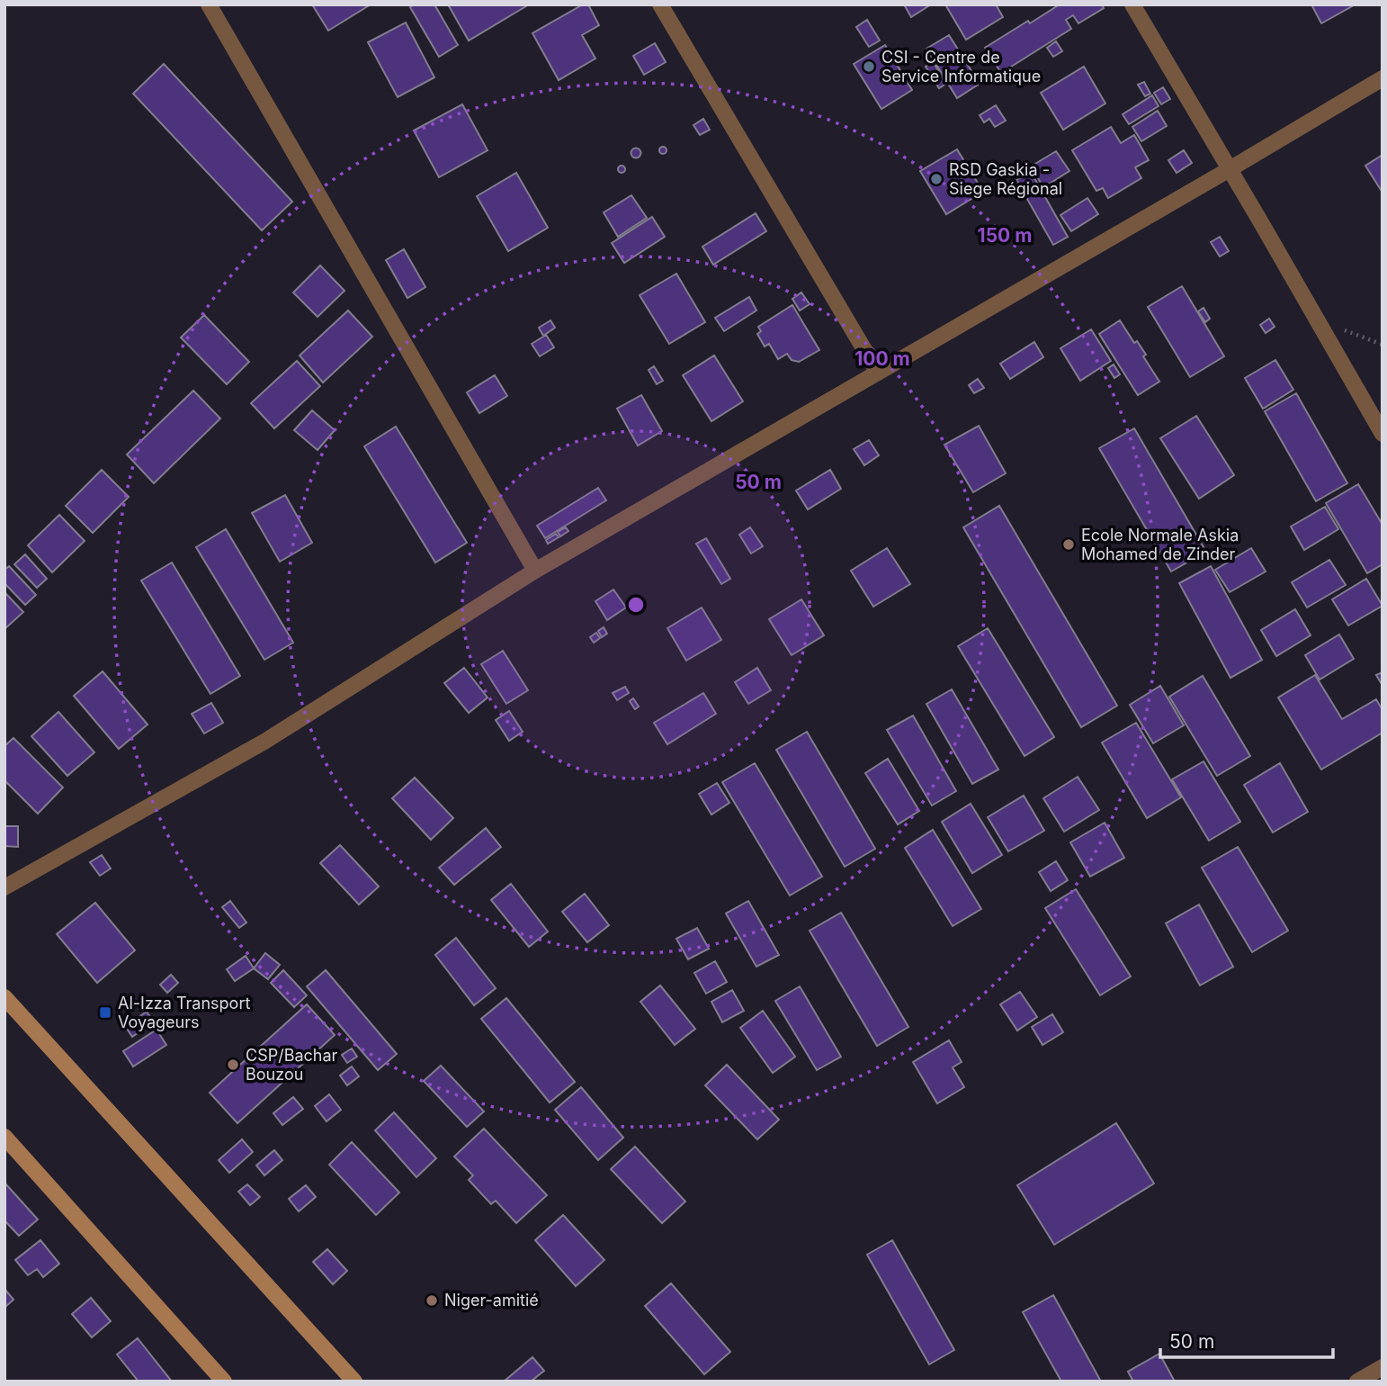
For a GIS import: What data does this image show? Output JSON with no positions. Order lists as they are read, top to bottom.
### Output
{
  "places": {
    "other": [
      "CSI - Centre de Service Informatique",
      "RSD Gaskia - Siege Régional",
      "Ecole Normale Askia Mohamed de Zinder",
      "CSP/Bachar Bouzou",
      "Niger-amitié"
    ],
    "transit": ["Al-Izza Transport Voyageurs"]
  },
  "scale_bar": "50 m",
  "rings": ["150 m", "100 m", "50 m"]
}
